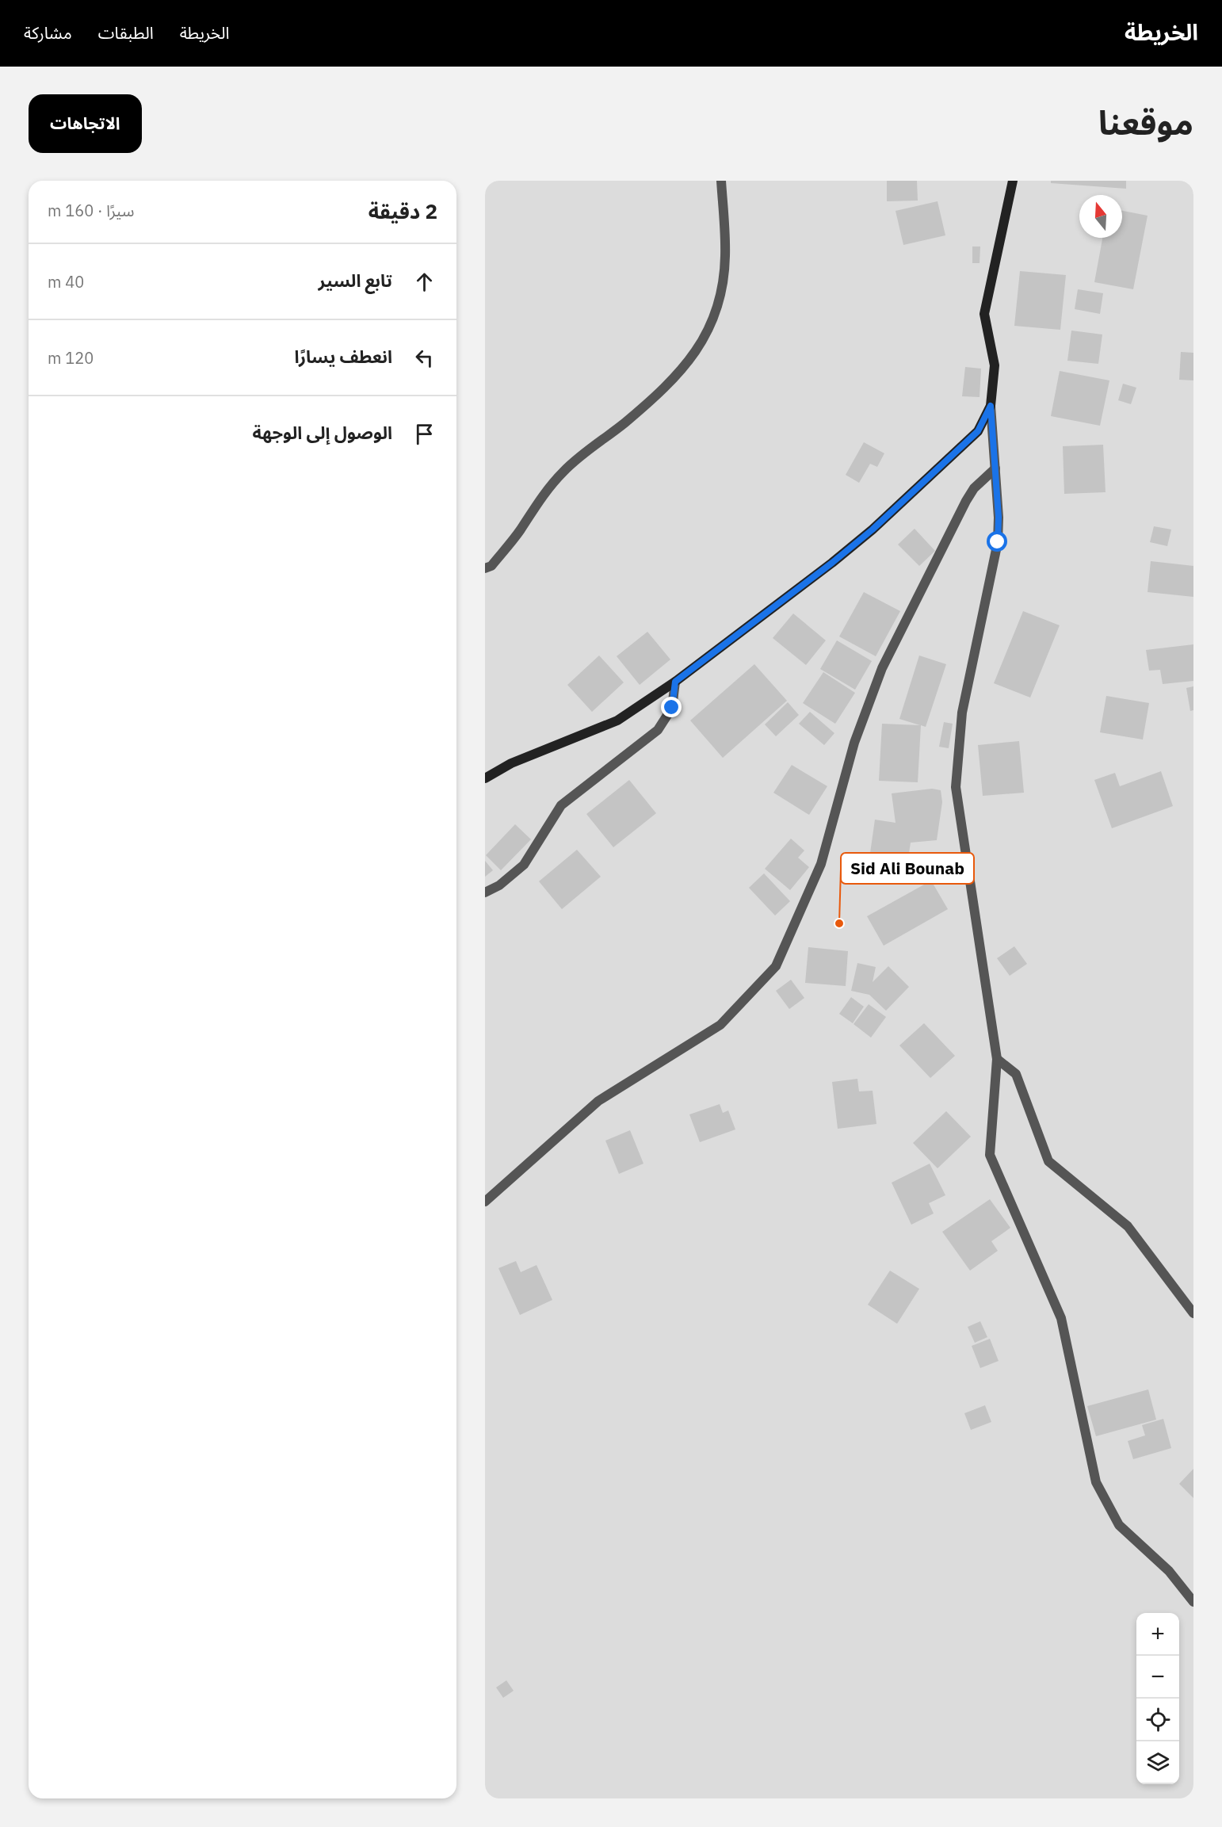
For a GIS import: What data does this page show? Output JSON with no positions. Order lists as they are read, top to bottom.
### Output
{
  "places": ["Sid Ali Bounab"],
  "north": "top",
  "page": {
    "header": "الخريطة",
    "nav": ["الخريطة", "الطبقات", "مشاركة"],
    "title": "موقعنا",
    "buttons": "الاتجاهات",
    "heading": ["2 دقيقة", "سيرًا · 160 m"],
    "list": [
      ["تابع السير", "40 m"],
      ["انعطف يسارًا", "120 m"],
      "الوصول إلى الوجهة"
    ],
    "map_buttons": ["+", "−"]
  }
}
